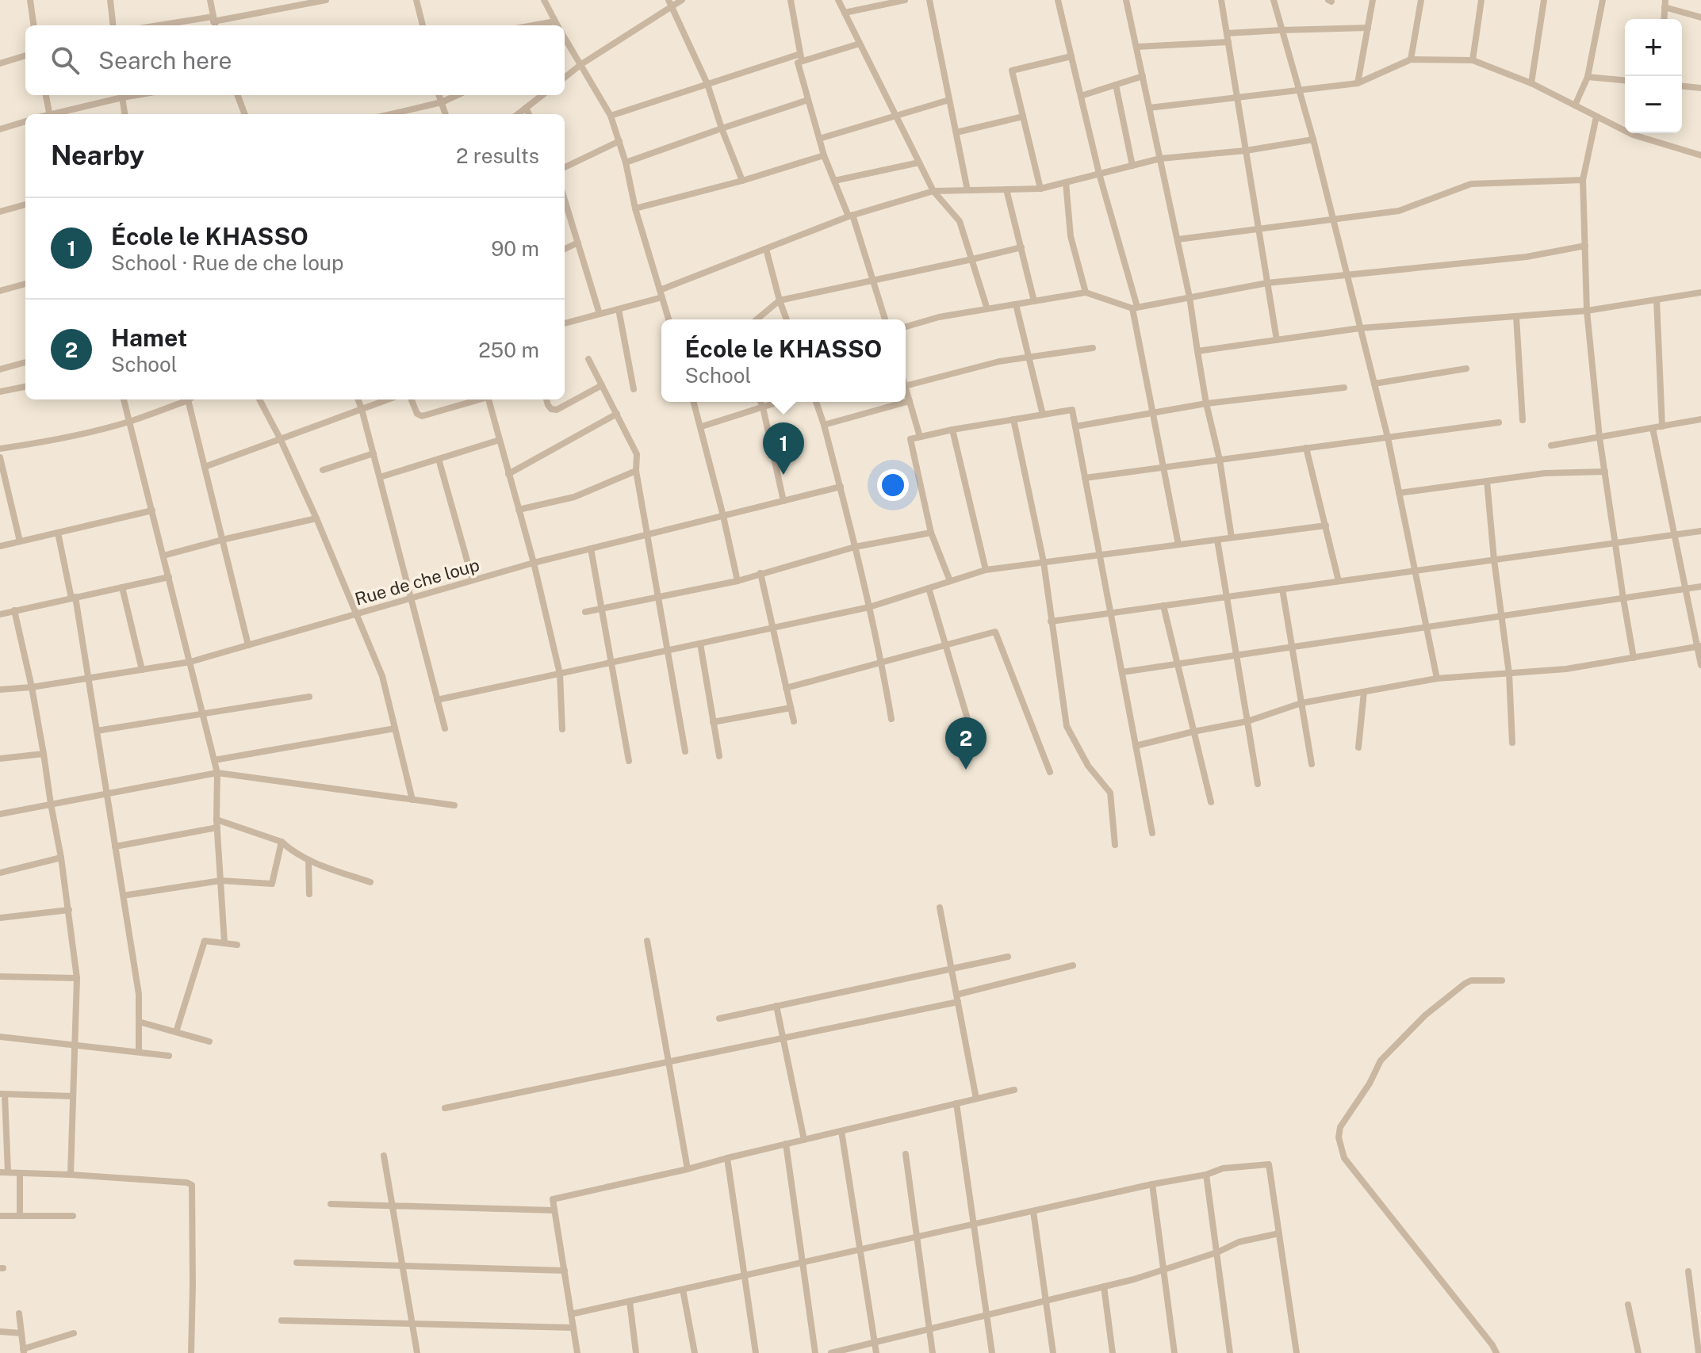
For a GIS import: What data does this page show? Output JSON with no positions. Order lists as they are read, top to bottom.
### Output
{
  "streets": {
    "street": ["Rue de che loup"]
  },
  "page": {
    "map_buttons": ["+", "−"],
    "search": "Search here",
    "heading": ["Nearby", "2 results"],
    "list": [
      {
        "mark": "1",
        "name": "École le KHASSO",
        "note": "School · Rue de che loup",
        "value": "90 m"
      },
      {
        "mark": "2",
        "name": "Hamet",
        "note": "School",
        "value": "250 m"
      }
    ],
    "popup": ["École le KHASSO", "School"],
    "pins": ["1", "2"]
  }
}
